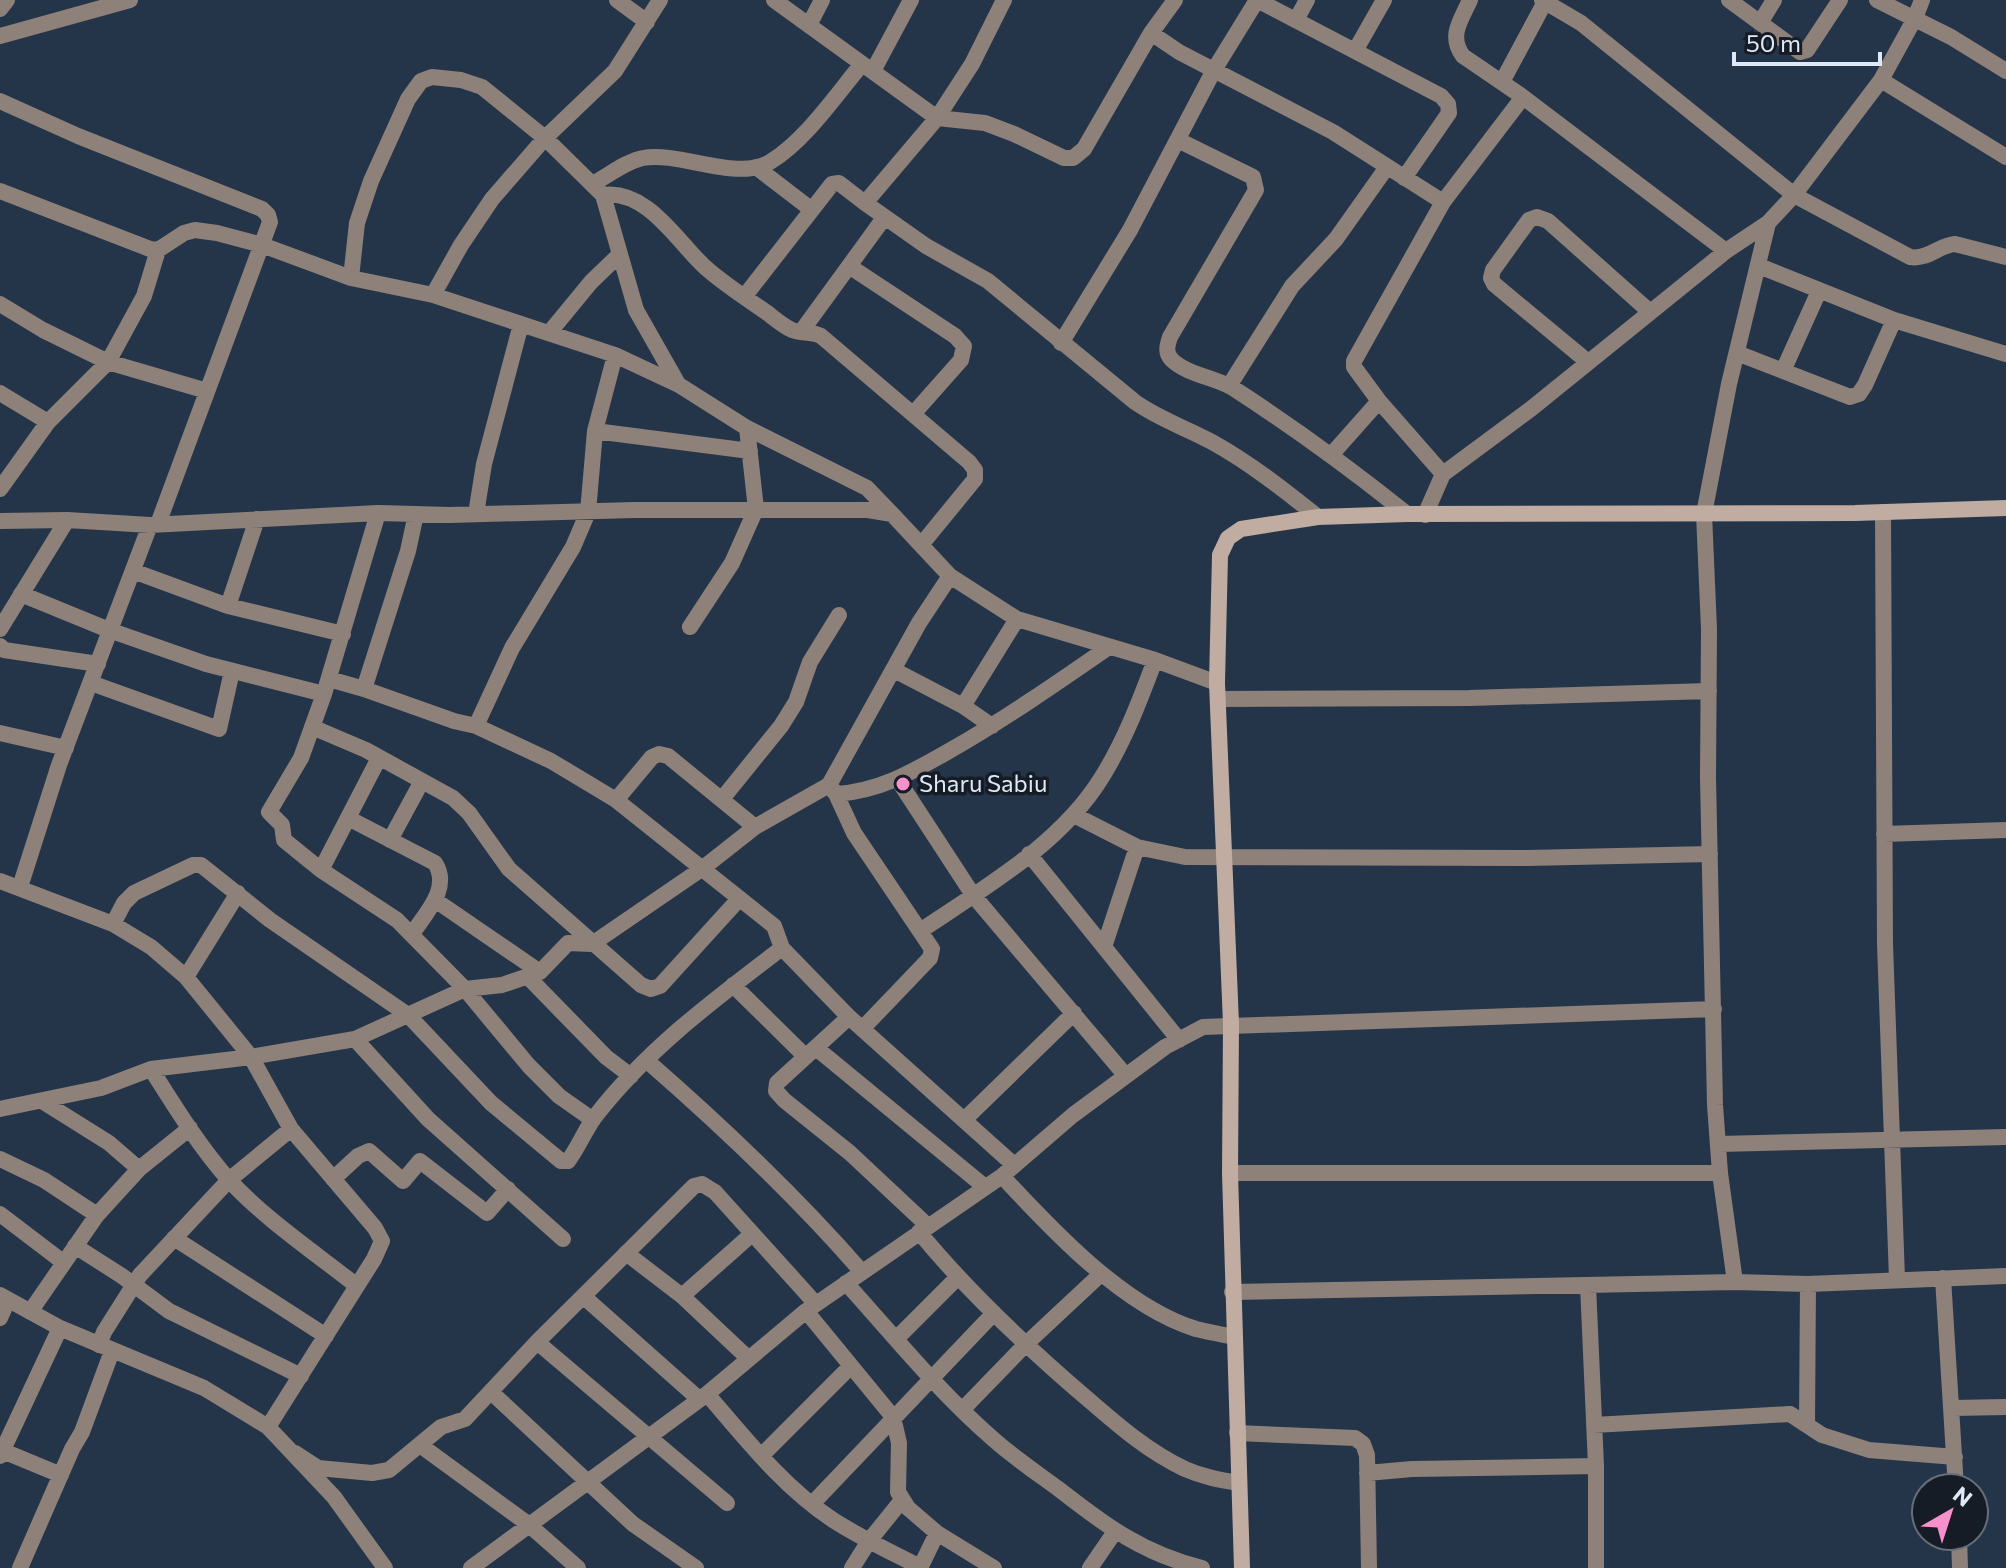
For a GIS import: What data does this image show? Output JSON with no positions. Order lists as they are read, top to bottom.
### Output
{
  "places": ["Sharu Sabiu"],
  "scale_bar": "50 m",
  "north": "top right"
}
